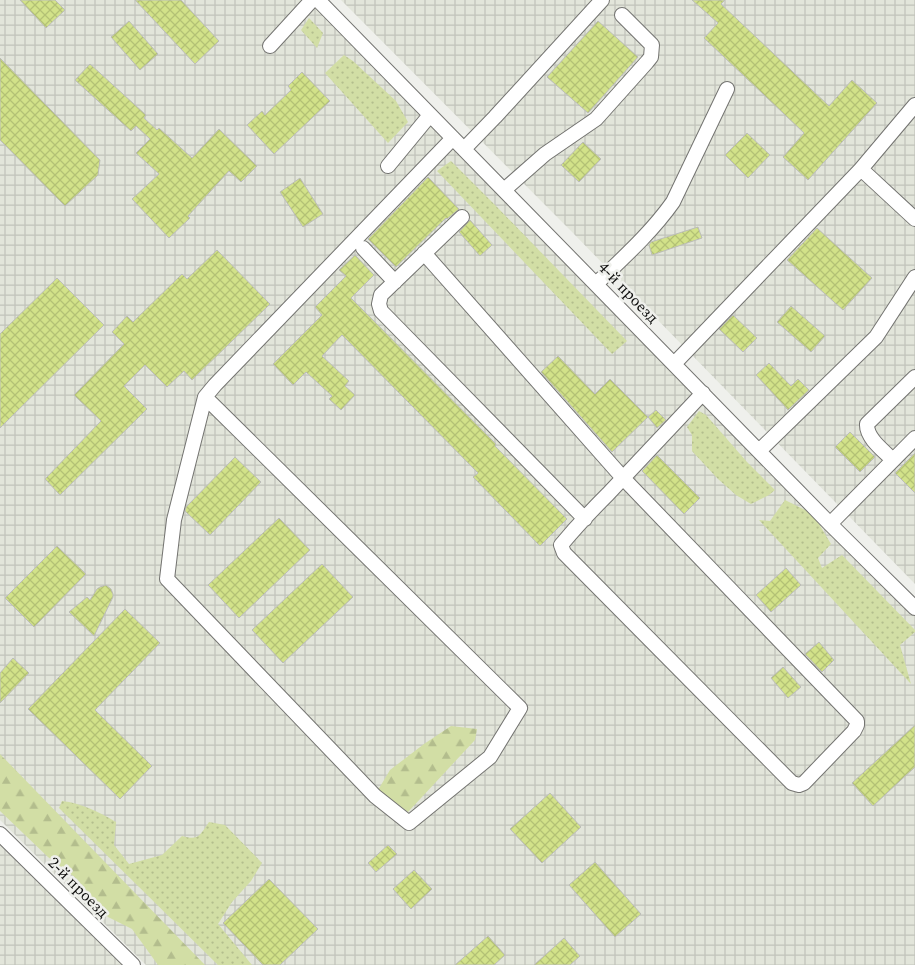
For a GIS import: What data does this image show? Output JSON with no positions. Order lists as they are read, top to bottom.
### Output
{
  "streets": {
    "street": ["4-й проезд", "2-й проезд"]
  }
}
